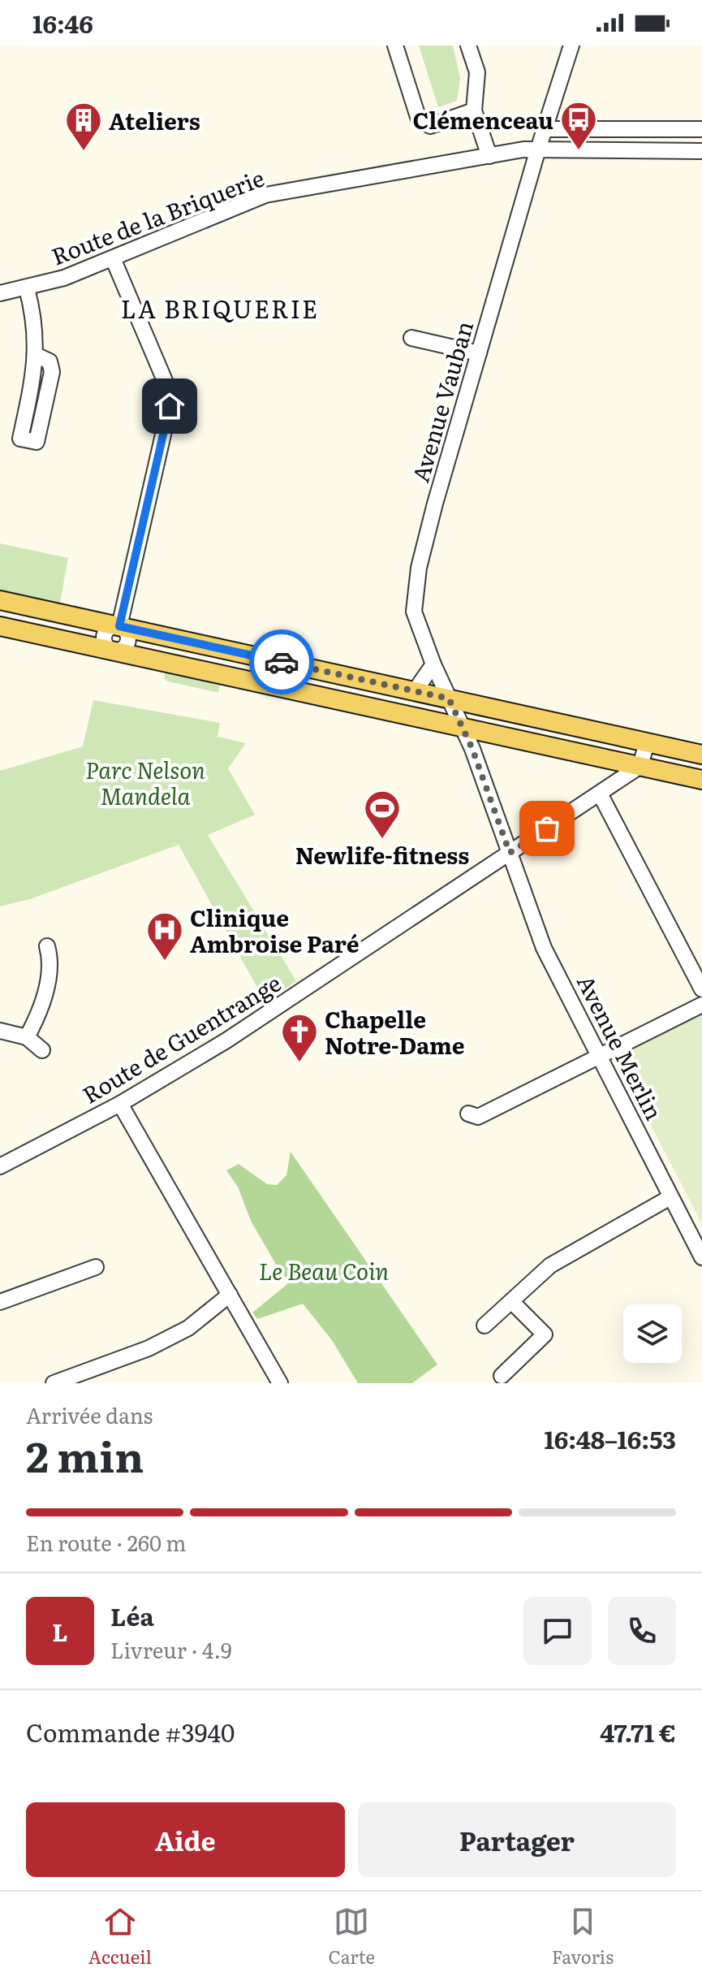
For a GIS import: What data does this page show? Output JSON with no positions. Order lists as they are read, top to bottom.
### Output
{
  "streets": {
    "street": [
      "Route de la Briquerie",
      "Avenue Vauban",
      "Route de Guentrange",
      "Avenue Merlin"
    ]
  },
  "crossings": [
    ["Route de la Briquerie", "Avenue Vauban"],
    ["Avenue Vauban", "Route de Guentrange"],
    ["Avenue Vauban", "Avenue Merlin"],
    ["Route de Guentrange", "Avenue Merlin"]
  ],
  "districts": ["LA BRIQUERIE"],
  "parks": ["Parc Nelson Mandela", "Le Beau Coin"],
  "places": {
    "bus stop": ["Clémenceau"],
    "building": ["Ateliers"],
    "sports": ["Newlife-fitness"],
    "hospital": ["Clinique Ambroise Paré"],
    "church": ["Chapelle Notre-Dame"]
  },
  "page": {
    "status": "16:46",
    "heading": ["2 min", "Arrivée dans", "16:48–16:53"],
    "panel": [
      "Léa",
      "Livreur · 4.9",
      "Commande #3940",
      "47.71 €"
    ],
    "bar": "En route · 260 m",
    "round": "L",
    "buttons": ["Aide", "Partager"],
    "tabs": ["Accueil", "Carte", "Favoris"]
  }
}
